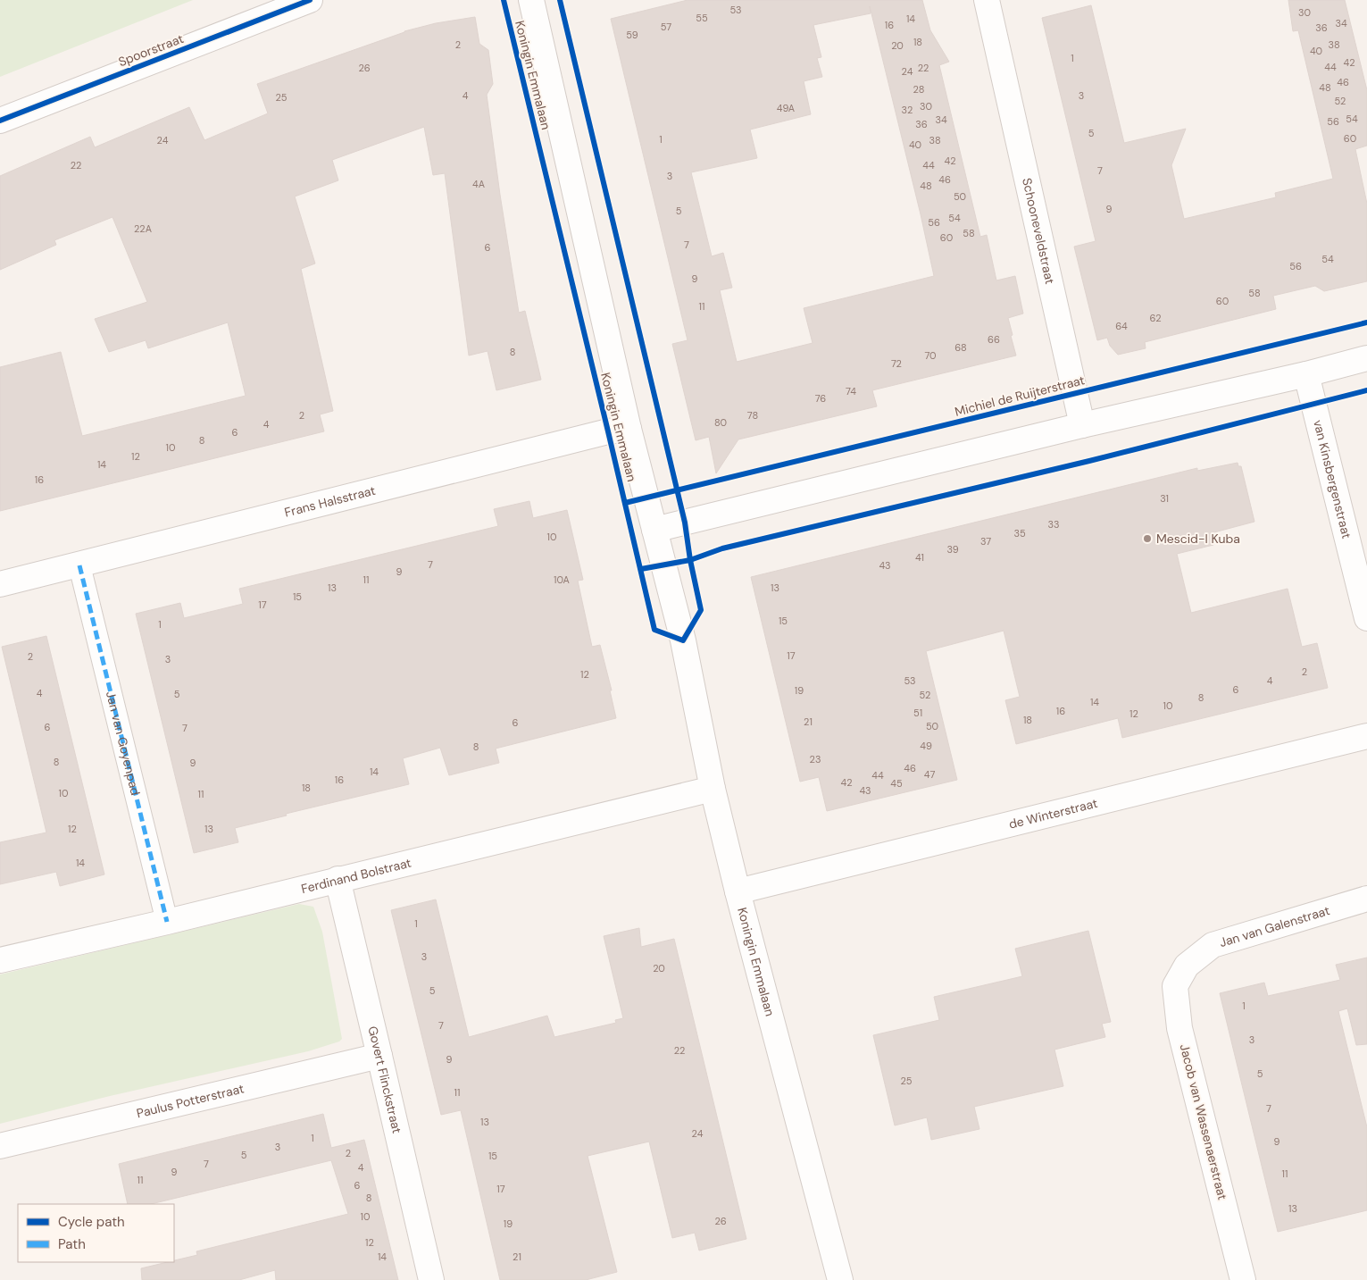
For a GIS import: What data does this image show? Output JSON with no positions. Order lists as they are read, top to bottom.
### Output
{
  "streets": {
    "street": [
      "Spoorstraat",
      "Koningin Emmalaan",
      "Schooneveldstraat",
      "van Kinsbergenstraat",
      "Frans Halsstraat",
      "Jan van Goyenpad",
      "de Winterstraat",
      "Ferdinand Bolstraat",
      "Jan van Galenstraat",
      "Govert Flinckstraat",
      "Paulus Potterstraat",
      "Jacob van Wassenaerstraat"
    ],
    "cycle path": ["Michiel de Ruijterstraat"]
  },
  "crossings": [
    ["Koningin Emmalaan", "Frans Halsstraat"],
    ["Koningin Emmalaan", "de Winterstraat"],
    ["Koningin Emmalaan", "Ferdinand Bolstraat"],
    ["Frans Halsstraat", "Jan van Goyenpad"],
    ["Jan van Goyenpad", "Ferdinand Bolstraat"],
    ["Ferdinand Bolstraat", "Govert Flinckstraat"],
    ["Jan van Galenstraat", "Jacob van Wassenaerstraat"],
    ["Govert Flinckstraat", "Paulus Potterstraat"]
  ],
  "places": ["Mescid-I Kuba"],
  "house_numbers": [
    "53",
    "30",
    "55",
    "14",
    "34",
    "16",
    "57",
    "36",
    "59",
    "18",
    "2",
    "38",
    "20",
    "40",
    "1",
    "42",
    "44",
    "26",
    "22",
    "24",
    "46",
    "48",
    "28",
    "4",
    "3",
    "25",
    "52",
    "30",
    "49A",
    "32",
    "54",
    "34",
    "56",
    "36",
    "5",
    "60",
    "1",
    "24",
    "38",
    "40",
    "42",
    "22",
    "44",
    "7",
    "3",
    "46",
    "4A",
    "48",
    "50",
    "9",
    "5",
    "54",
    "56",
    "22A",
    "58",
    "60",
    "7",
    "6",
    "54",
    "56",
    "9",
    "58",
    "60",
    "11",
    "62",
    "64",
    "66",
    "68",
    "8",
    "70",
    "72",
    "74",
    "76",
    "2",
    "78",
    "80",
    "4",
    "6",
    "8",
    "10",
    "12",
    "14",
    "16",
    "31",
    "33",
    "35",
    "10",
    "37",
    "39",
    "41",
    "7",
    "43",
    "9",
    "11",
    "10A",
    "13",
    "13",
    "15",
    "17",
    "15",
    "1",
    "17",
    "2",
    "3",
    "2",
    "12",
    "53",
    "4",
    "6",
    "19",
    "4",
    "5",
    "52",
    "8",
    "14",
    "10",
    "16",
    "51",
    "12",
    "18",
    "21",
    "6",
    "50",
    "6",
    "7",
    "49",
    "8",
    "23",
    "8",
    "9",
    "46",
    "14",
    "47",
    "44",
    "16",
    "42",
    "45",
    "18",
    "43",
    "10",
    "11",
    "12",
    "13",
    "14",
    "1",
    "3",
    "20",
    "5",
    "1",
    "7",
    "3",
    "22",
    "9",
    "5",
    "25",
    "11",
    "7",
    "13",
    "24",
    "1",
    "9",
    "3",
    "2",
    "5",
    "15",
    "7",
    "4",
    "9",
    "11",
    "11",
    "6",
    "17",
    "8",
    "13",
    "10",
    "26",
    "19",
    "12",
    "14",
    "21"
  ],
  "legend": ["Cycle path", "Path"]
}
